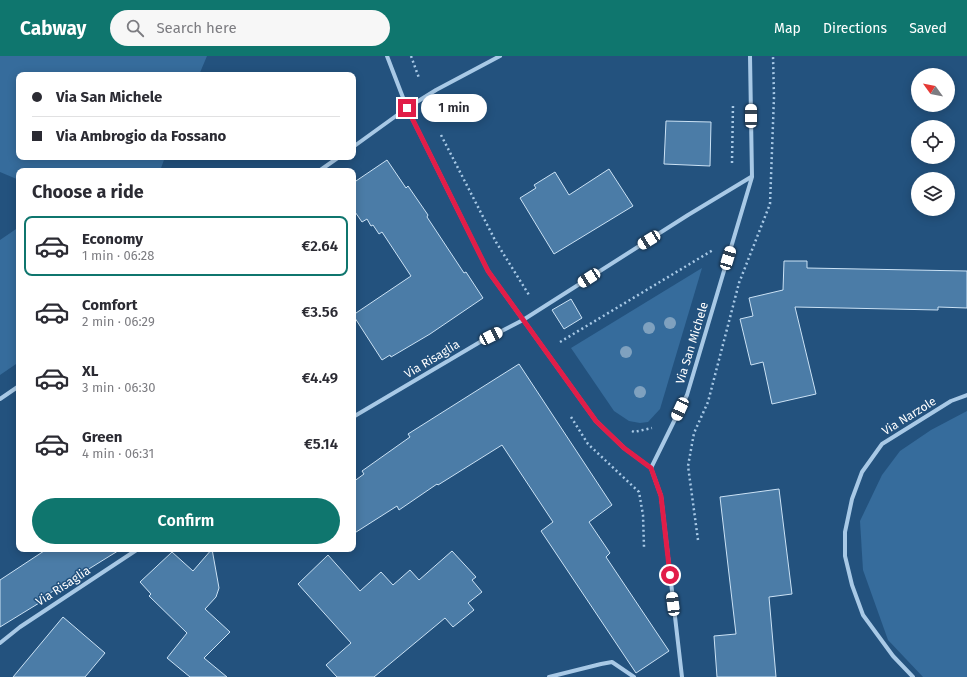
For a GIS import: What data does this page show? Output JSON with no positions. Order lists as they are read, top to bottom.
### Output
{
  "streets": {
    "street": ["Via San Michele", "Via Risaglia", "Via Narzole"]
  },
  "crossings": [
    ["Via San Michele", "Via Risaglia"]
  ],
  "north": "top left",
  "page": {
    "header": "Cabway",
    "search": "Search here",
    "nav": ["Map", "Directions", "Saved"],
    "banner": ["Via San Michele", "Via Ambrogio da Fossano"],
    "bubble": "1 min",
    "heading": "Choose a ride",
    "list": [
      {
        "name": "Economy",
        "note": "1 min · 06:28",
        "value": "€2.64"
      },
      {
        "name": "Comfort",
        "note": "2 min · 06:29",
        "value": "€3.56"
      },
      {
        "name": "XL",
        "note": "3 min · 06:30",
        "value": "€4.49"
      },
      {
        "name": "Green",
        "note": "4 min · 06:31",
        "value": "€5.14"
      }
    ],
    "buttons": "Confirm"
  }
}
